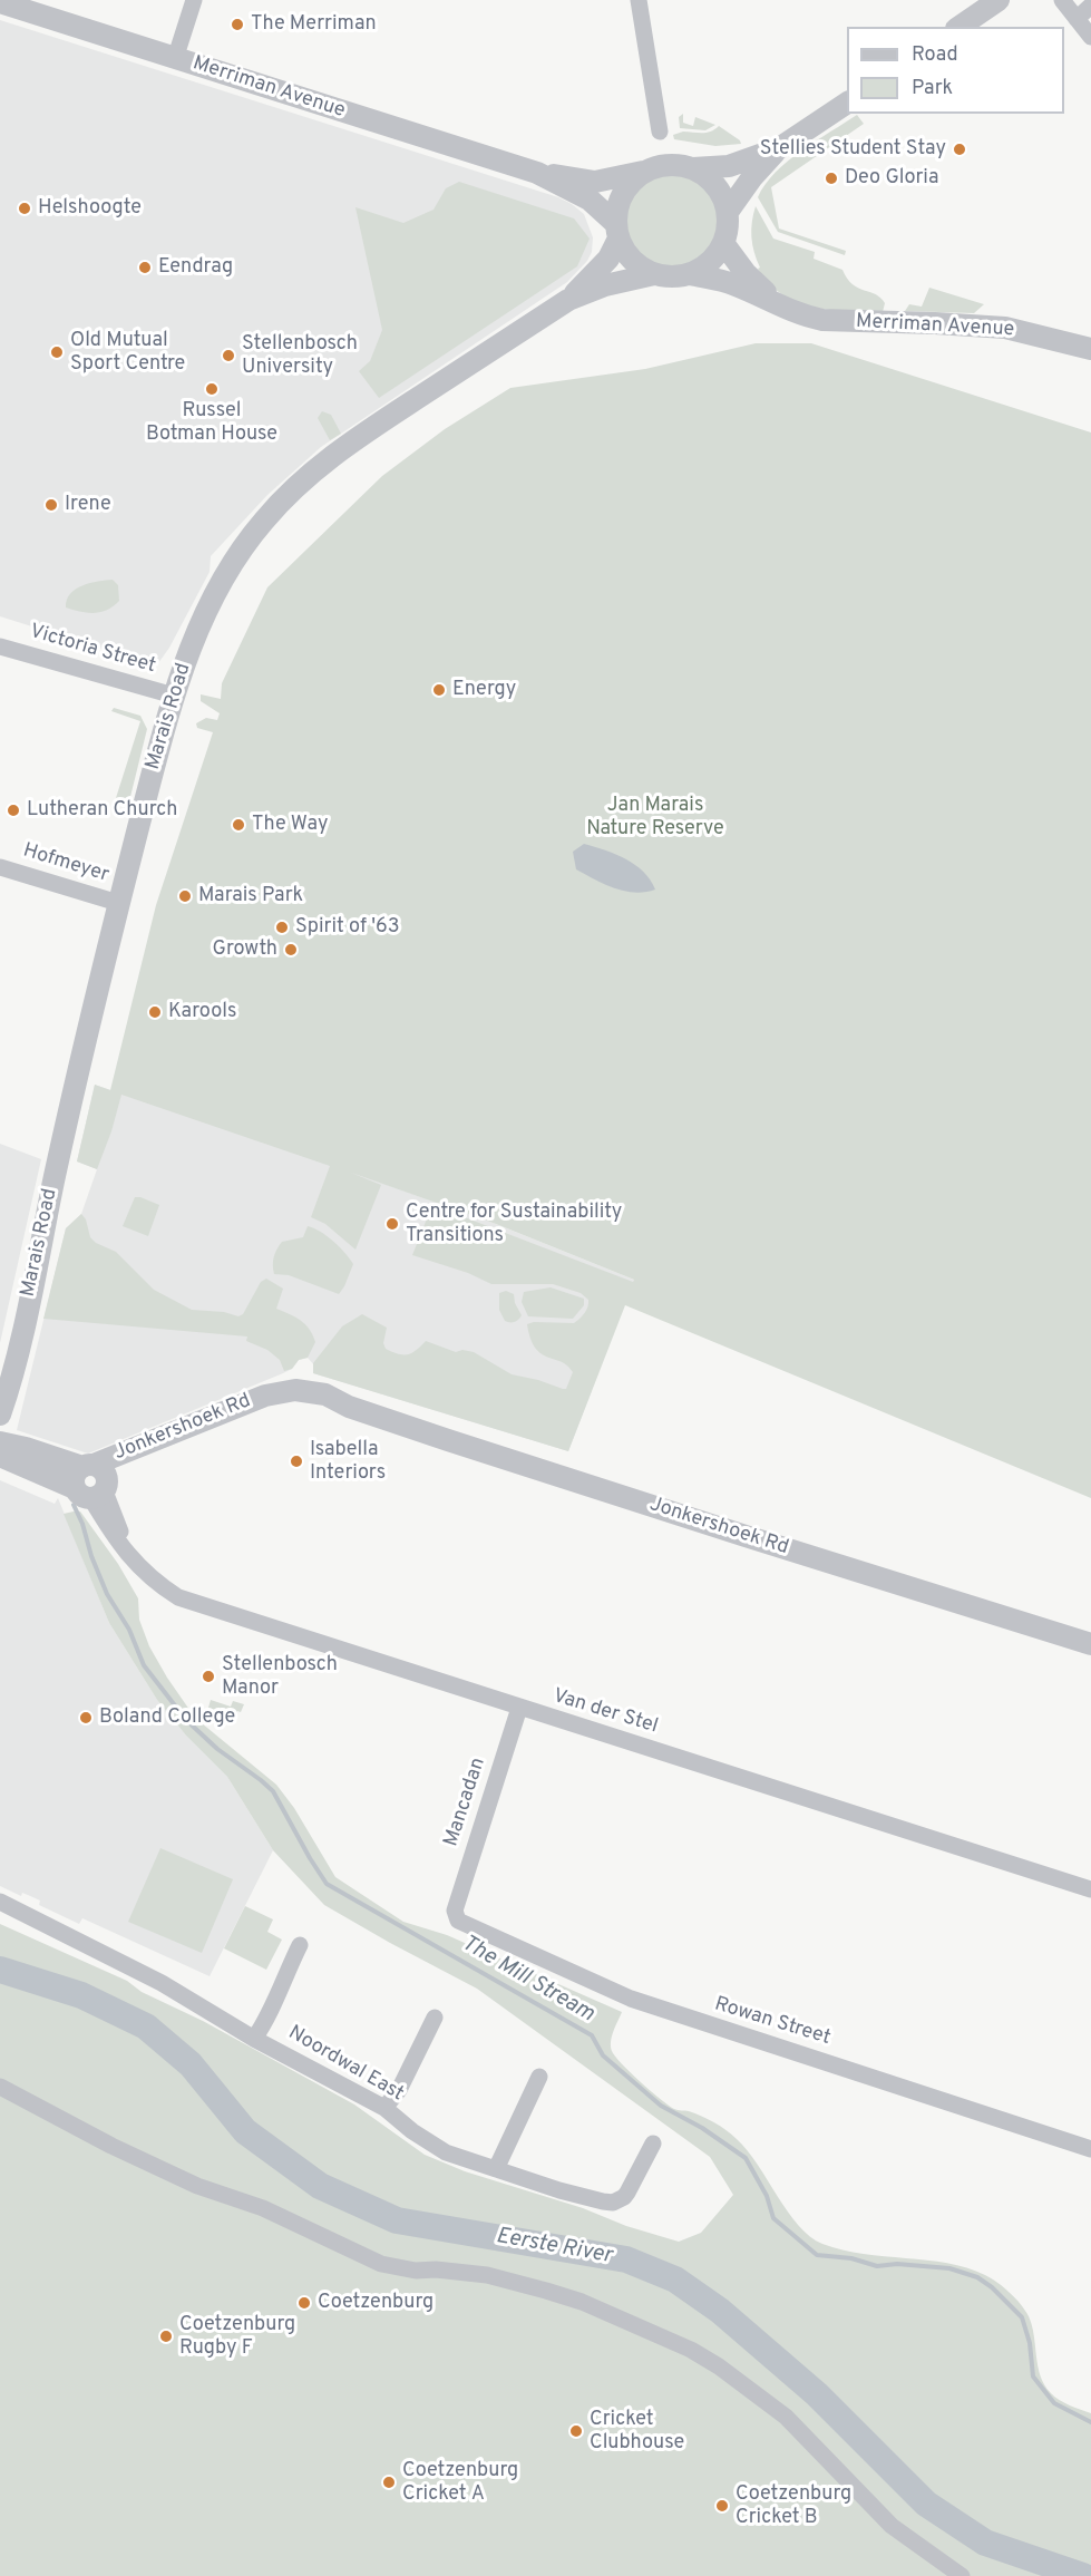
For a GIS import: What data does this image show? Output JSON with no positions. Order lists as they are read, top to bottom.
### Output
{
  "streets": {
    "street": [
      "Merriman Avenue",
      "Victoria Street",
      "Marais Road",
      "Hofmeyer",
      "Jonkershoek Rd",
      "Van der Stel",
      "Mancadan",
      "Rowan Street",
      "Noordwal East"
    ]
  },
  "crossings": [
    ["Merriman Avenue", "Marais Road"],
    ["Victoria Street", "Marais Road"],
    ["Marais Road", "Hofmeyer"],
    ["Jonkershoek Rd", "Van der Stel"],
    ["Van der Stel", "Mancadan"],
    ["Mancadan", "Rowan Street"]
  ],
  "water": ["The Mill Stream", "Eerste River"],
  "parks": ["Jan Marais Nature Reserve"],
  "places": [
    "The Merriman",
    "Stellies Student Stay",
    "Deo Gloria",
    "Helshoogte",
    "Eendrag",
    "Old Mutual Sport Centre",
    "Stellenbosch University",
    "Russel Botman House",
    "Irene",
    "Energy",
    "Lutheran Church",
    "The Way",
    "Marais Park",
    "Spirit of '63",
    "Growth",
    "Karools",
    "Centre for Sustainability Transitions",
    "Isabella Interiors",
    "Stellenbosch Manor",
    "Boland College",
    "Coetzenburg",
    "Coetzenburg Rugby F",
    "Cricket Clubhouse",
    "Coetzenburg Cricket A",
    "Coetzenburg Cricket B"
  ],
  "legend": ["Road", "Park"]
}
